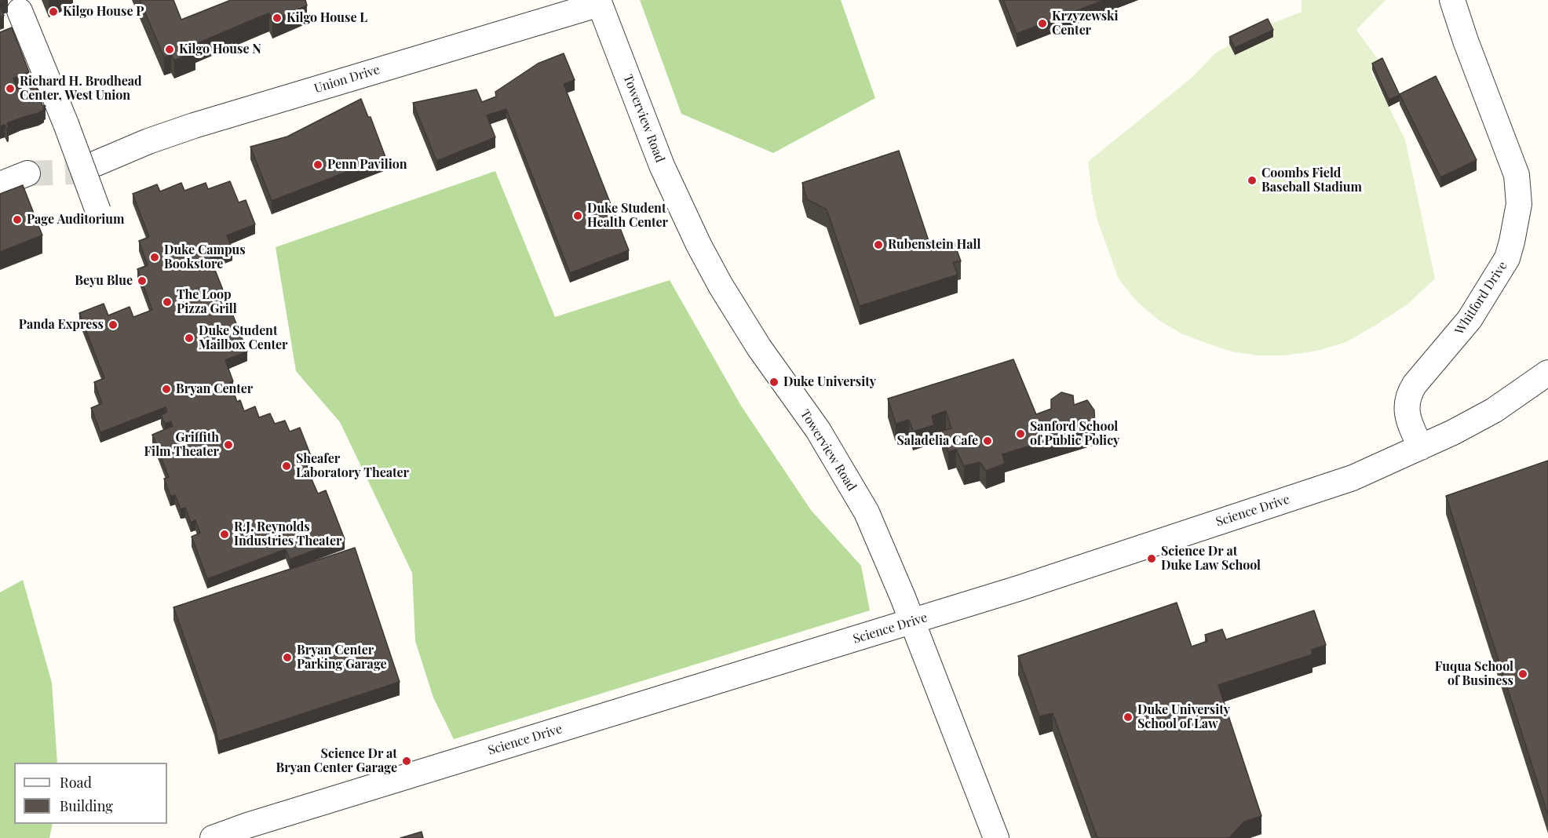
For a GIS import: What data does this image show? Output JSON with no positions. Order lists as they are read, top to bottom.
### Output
{
  "streets": {
    "street": [
      "Union Drive",
      "Towerview Road",
      "Whitford Drive",
      "Science Drive"
    ]
  },
  "crossings": [
    ["Union Drive", "Towerview Road"],
    ["Towerview Road", "Science Drive"],
    ["Whitford Drive", "Science Drive"]
  ],
  "places": [
    "Kilgo House P",
    "Kilgo House L",
    "Krzyzewski Center",
    "Kilgo House N",
    "Richard H. Brodhead Center, West Union",
    "Penn Pavilion",
    "Coombs Field Baseball Stadium",
    "Duke Student Health Center",
    "Page Auditorium",
    "Rubenstein Hall",
    "Duke Campus Bookstore",
    "Beyu Blue",
    "The Loop Pizza Grill",
    "Panda Express",
    "Duke Student Mailbox Center",
    "Duke University",
    "Bryan Center",
    "Sanford School of Public Policy",
    "Saladelia Cafe",
    "Griffith Film Theater",
    "Sheafer Laboratory Theater",
    "R.J. Reynolds Industries Theater",
    "Science Dr at Duke Law School",
    "Bryan Center Parking Garage",
    "Fuqua School of Business",
    "Duke University School of Law",
    "Science Dr at Bryan Center Garage"
  ],
  "legend": ["Road", "Building"]
}
